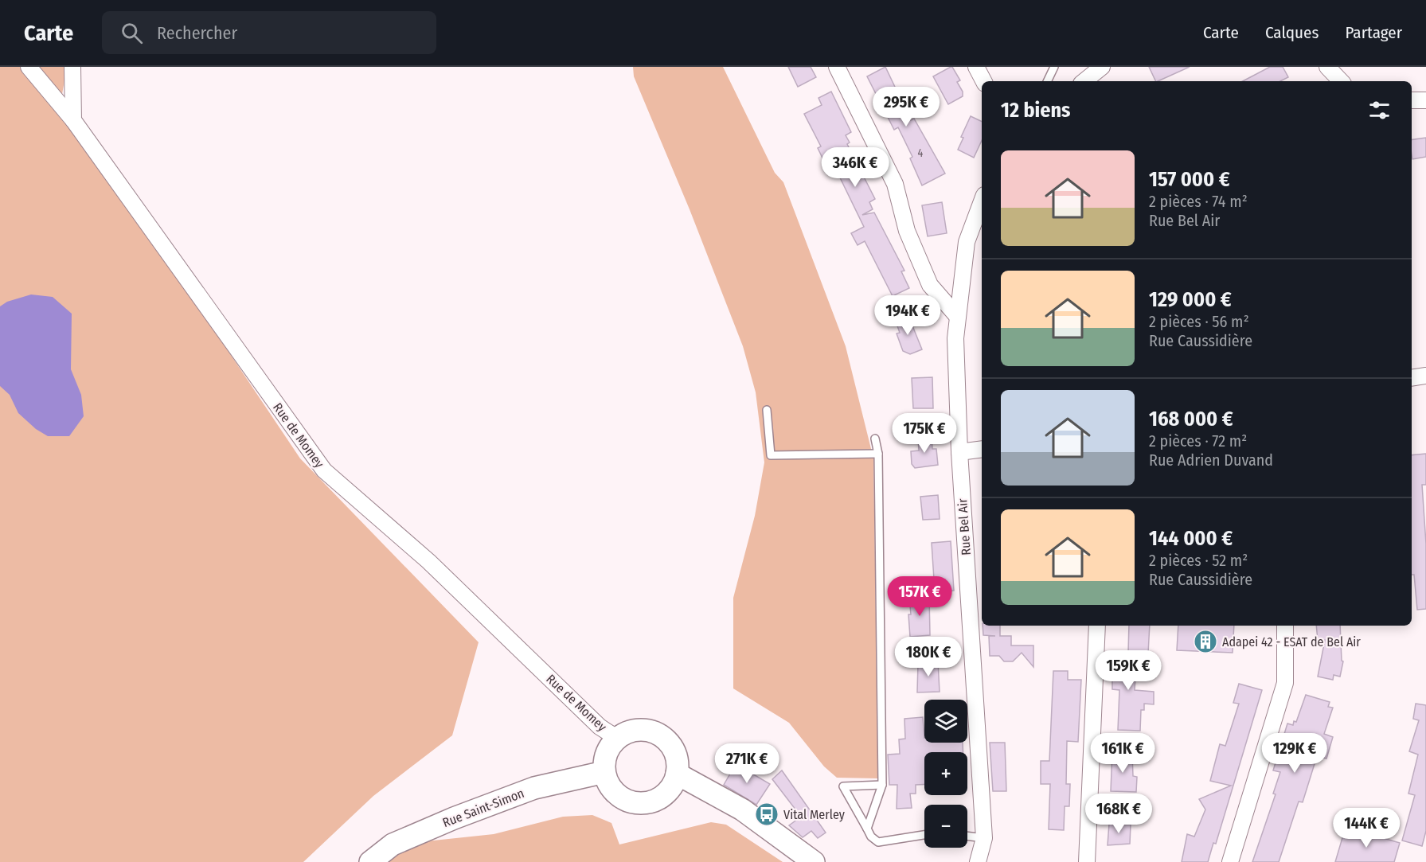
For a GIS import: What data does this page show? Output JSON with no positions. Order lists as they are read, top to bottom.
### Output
{
  "streets": {
    "street": ["Rue de Momey", "Rue Bel Air", "Rue Saint-Simon"]
  },
  "crossings": [
    ["Rue de Momey", "Rue Saint-Simon"]
  ],
  "places": {
    "building": ["Adapei 42 - ESAT de Bel Air"],
    "bus stop": ["Vital Merley"]
  },
  "house_numbers": ["4"],
  "page": {
    "header": "Carte",
    "search": "Rechercher",
    "nav": ["Carte", "Calques", "Partager"],
    "heading": "12 biens",
    "price": [
      "295K €",
      "346K €",
      "194K €",
      "175K €",
      "157K €",
      "180K €",
      "159K €",
      "161K €",
      "129K €",
      "271K €",
      "168K €",
      "144K €"
    ],
    "list": [
      {
        "name": "157 000 €",
        "note": "2 pièces · 74 m² · Rue Bel Air"
      },
      {
        "name": "129 000 €",
        "note": "2 pièces · 56 m² · Rue Caussidière"
      },
      {
        "name": "168 000 €",
        "note": "2 pièces · 72 m² · Rue Adrien Duvand"
      },
      {
        "name": "144 000 €",
        "note": "2 pièces · 52 m² · Rue Caussidière"
      }
    ],
    "map_buttons": ["+", "−"]
  }
}
